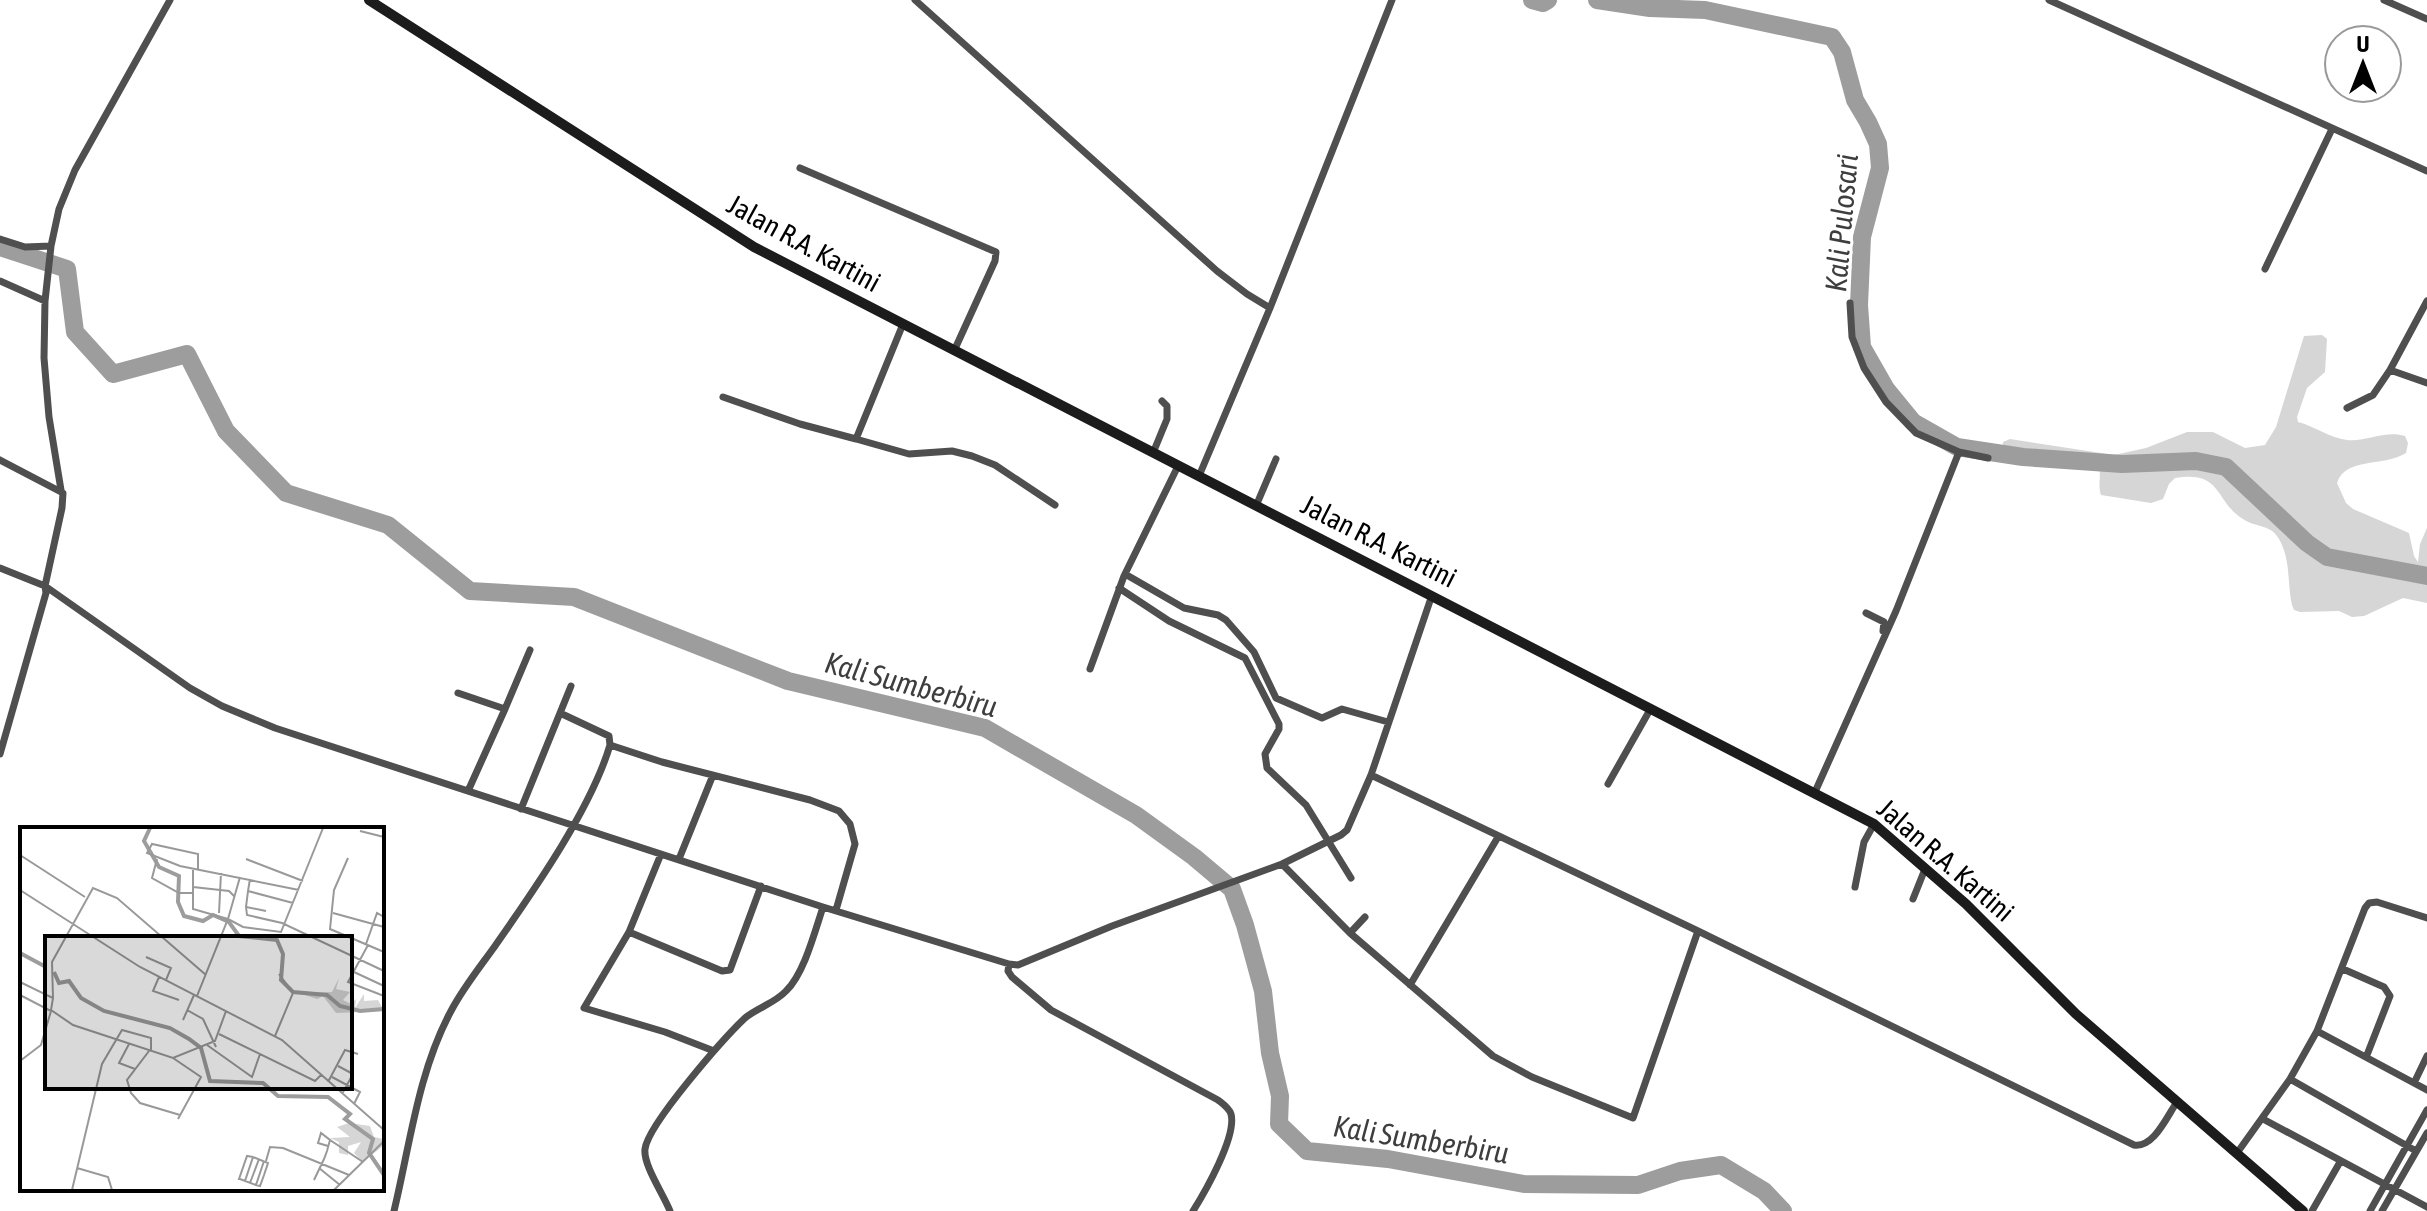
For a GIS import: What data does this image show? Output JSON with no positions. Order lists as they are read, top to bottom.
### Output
{
  "streets": {
    "main road": ["Jalan R.A. Kartini"]
  },
  "water": ["Kali Pulosari", "Kali Sumberbiru"],
  "north": "top"
}
